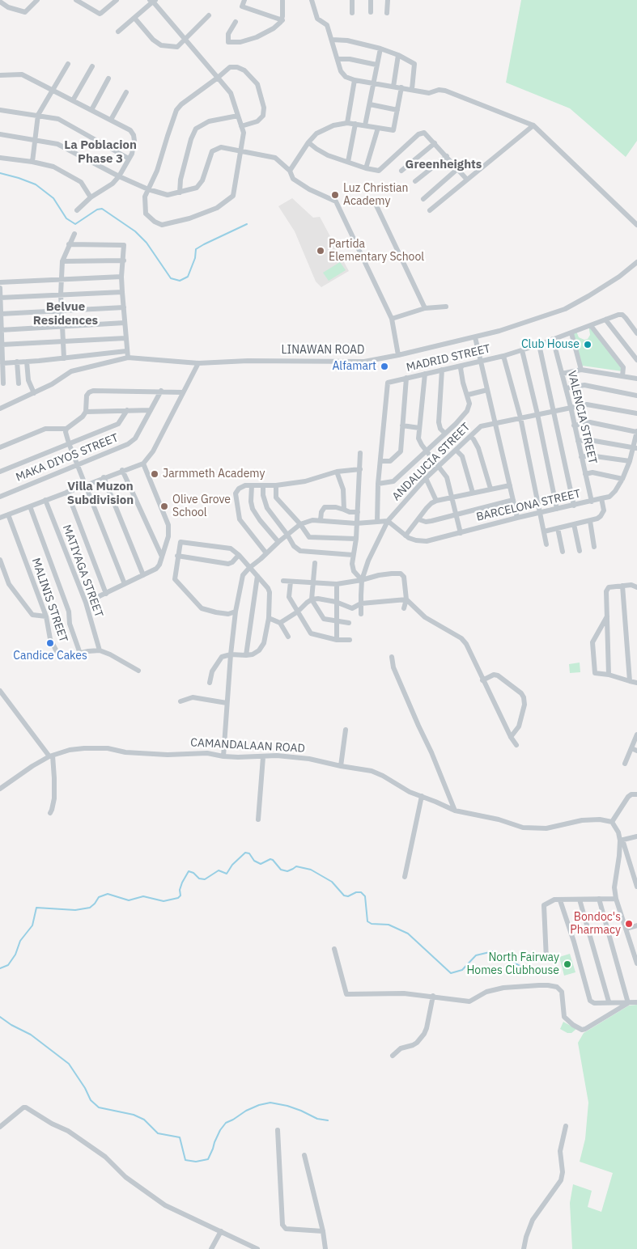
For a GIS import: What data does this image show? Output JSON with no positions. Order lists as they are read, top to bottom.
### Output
{
  "streets": {
    "street": [
      "LINAWAN ROAD",
      "MADRID STREET",
      "VALENCIA STREET",
      "MAKA DIYOS STREET",
      "ANDALUCIA STREET",
      "BARCELONA STREET",
      "MATIYAGA STREET",
      "MALINIS STREET",
      "CAMANDALAAN ROAD"
    ]
  },
  "crossings": [
    ["MADRID STREET", "VALENCIA STREET"],
    ["VALENCIA STREET", "ANDALUCIA STREET"],
    ["VALENCIA STREET", "BARCELONA STREET"],
    ["ANDALUCIA STREET", "BARCELONA STREET"],
    ["MATIYAGA STREET", "MALINIS STREET"]
  ],
  "districts": [
    "La Poblacion Phase 3",
    "Greenheights",
    "Belvue Residences",
    "Villa Muzon Subdivision"
  ],
  "places": [
    "Luz Christian Academy",
    "Partida Elementary School",
    "Club House",
    "Alfamart",
    "Jarmmeth Academy",
    "Olive Grove School",
    "Candice Cakes",
    "Bondoc's Pharmacy",
    "North Fairway Homes Clubhouse"
  ]
}
